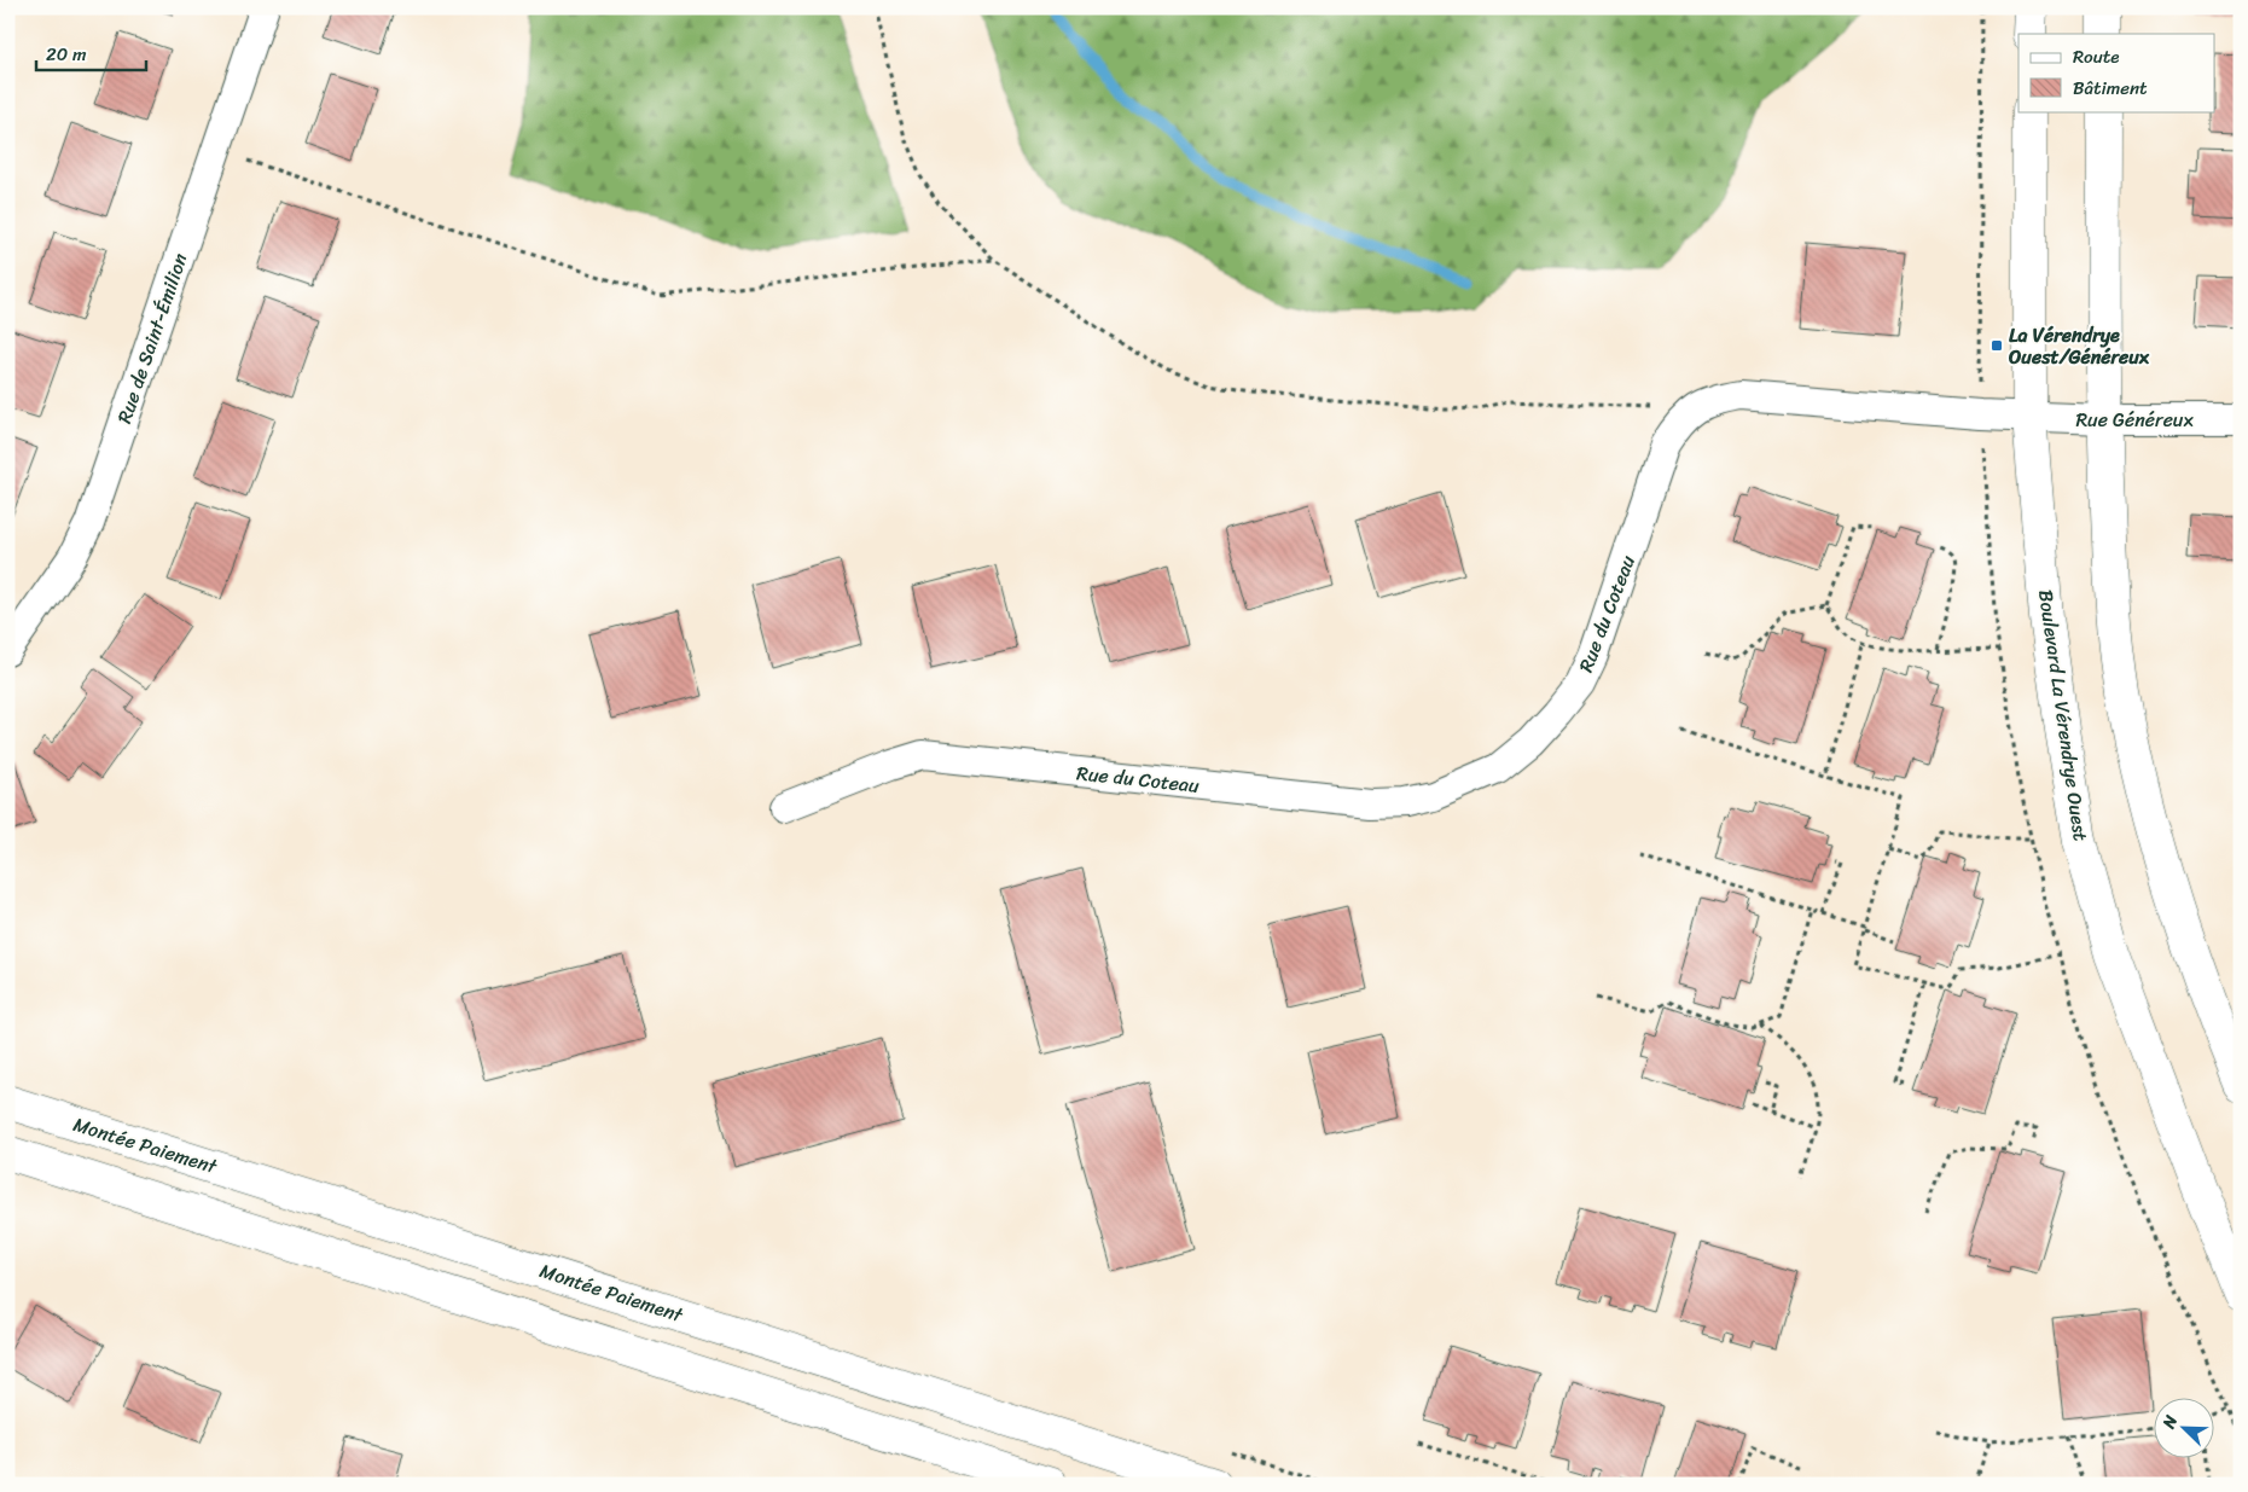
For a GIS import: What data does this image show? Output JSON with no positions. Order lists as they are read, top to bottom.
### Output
{
  "streets": {
    "main road": ["Boulevard La Vérendrye Ouest", "Montée Paiement"],
    "street": ["Rue de Saint-Émilion", "Rue Généreux", "Rue du Coteau"]
  },
  "crossings": [
    ["Rue Généreux", "Rue du Coteau"],
    ["Rue Généreux", "Boulevard La Vérendrye Ouest"],
    ["Rue du Coteau", "Boulevard La Vérendrye Ouest"]
  ],
  "places": {
    "transit": ["La Vérendrye Ouest/Généreux"]
  },
  "legend": ["Route", "Bâtiment"],
  "scale_bar": "20 m",
  "north": "top left"
}
